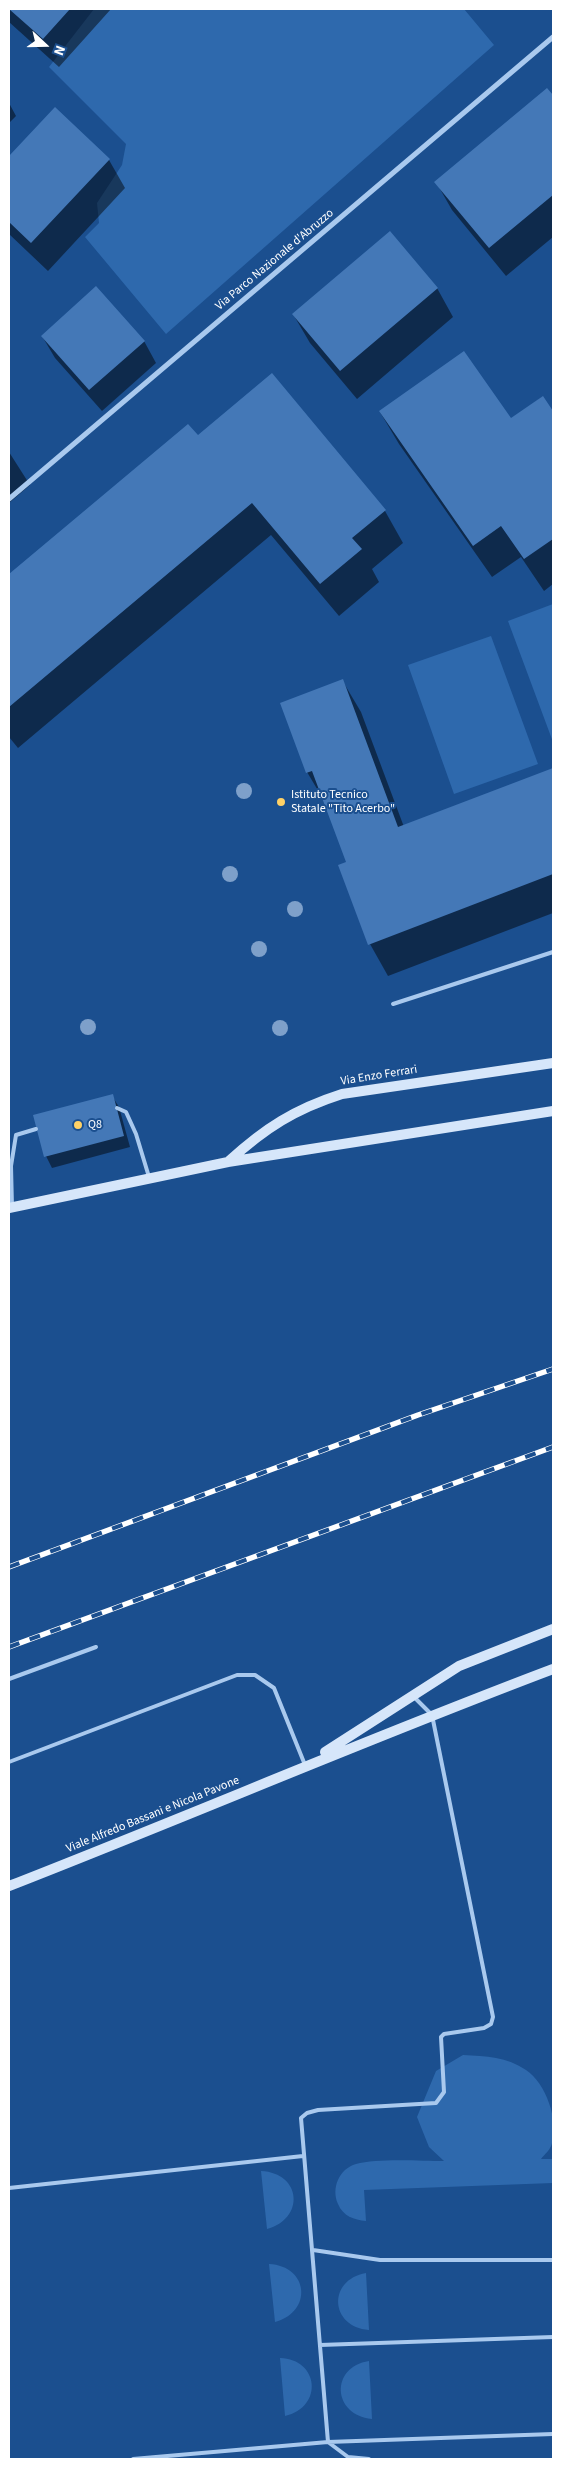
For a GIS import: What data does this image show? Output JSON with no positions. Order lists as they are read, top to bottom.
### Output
{
  "streets": {
    "street": ["Via Parco Nazionale d'Abruzzo", "Via Enzo Ferrari", "Viale Alfredo Bassani e Nicola Pavone"]
  },
  "places": ["Istituto Tecnico Statale \"Tito Acerbo\"", "Q8"],
  "north": "right"
}
